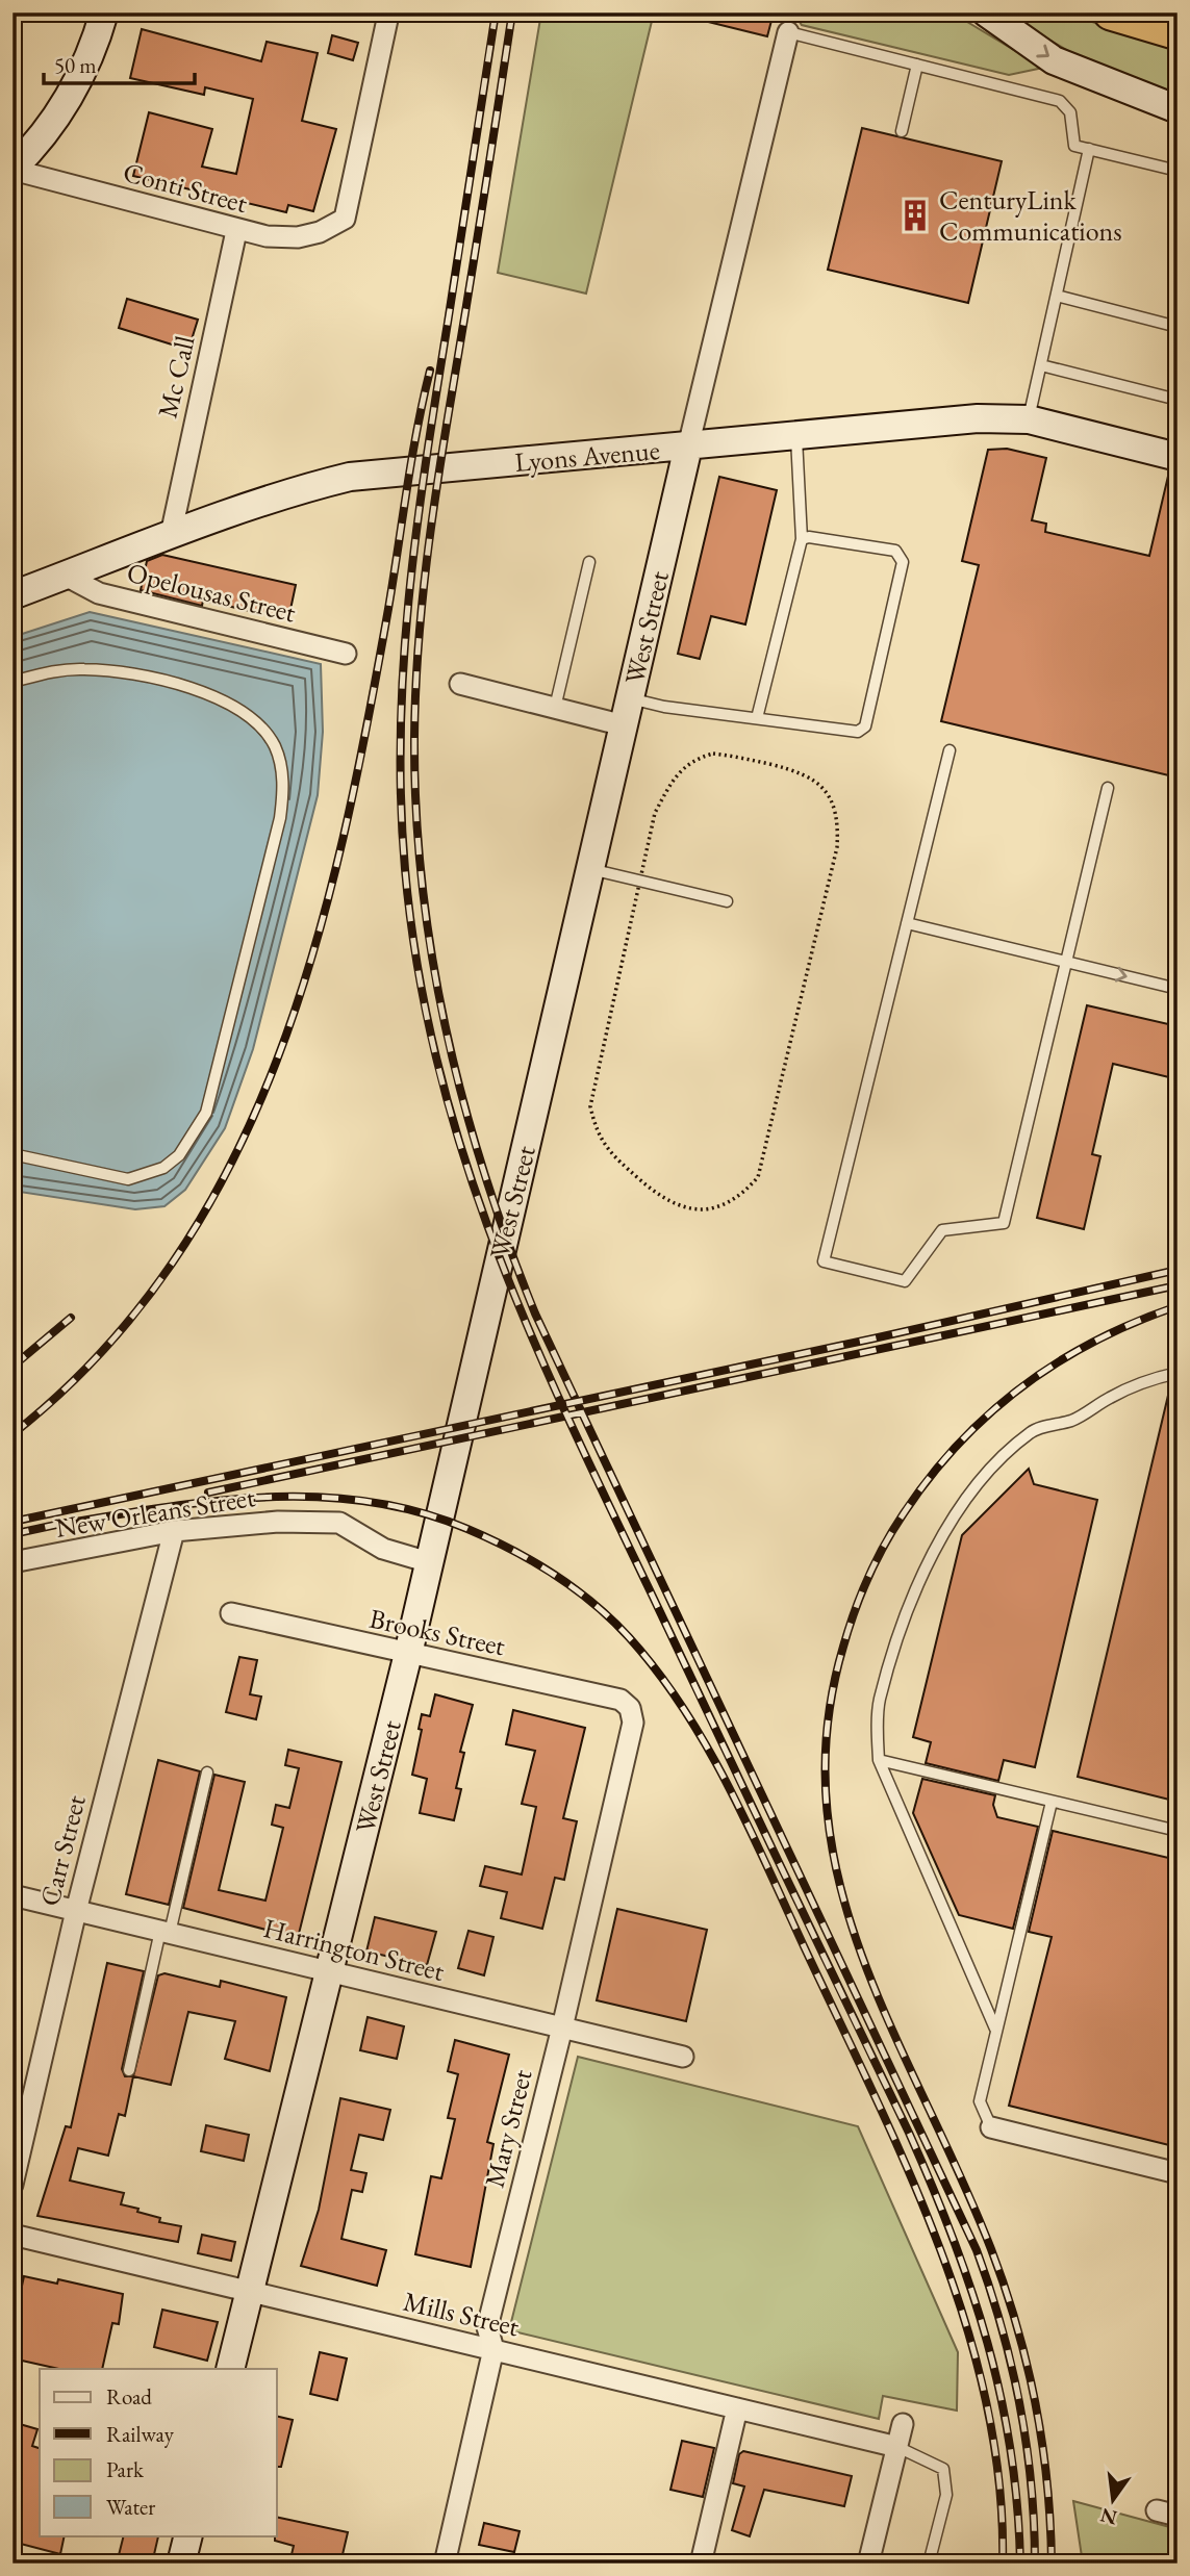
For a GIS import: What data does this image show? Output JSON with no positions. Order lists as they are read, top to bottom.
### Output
{
  "streets": {
    "street": [
      "Conti Street",
      "Mc Call",
      "Lyons Avenue",
      "Opelousas Street",
      "West Street",
      "New Orleans Street",
      "Brooks Street",
      "Carr Street",
      "Harrington Street",
      "Mary Street",
      "Mills Street"
    ]
  },
  "crossings": [
    ["Conti Street", "Mc Call"],
    ["Mc Call", "Lyons Avenue"],
    ["Lyons Avenue", "Opelousas Street"],
    ["Lyons Avenue", "West Street"],
    ["West Street", "New Orleans Street"],
    ["West Street", "Brooks Street"],
    ["West Street", "Harrington Street"],
    ["West Street", "Mills Street"],
    ["New Orleans Street", "Carr Street"],
    ["Brooks Street", "Mary Street"],
    ["Carr Street", "Harrington Street"],
    ["Harrington Street", "Mary Street"],
    ["Mary Street", "Mills Street"]
  ],
  "places": {
    "building": ["CenturyLink Communications"]
  },
  "legend": [
    "Road",
    "Railway",
    "Park",
    "Water"
  ],
  "scale_bar": "50 m",
  "north": "bottom"
}
